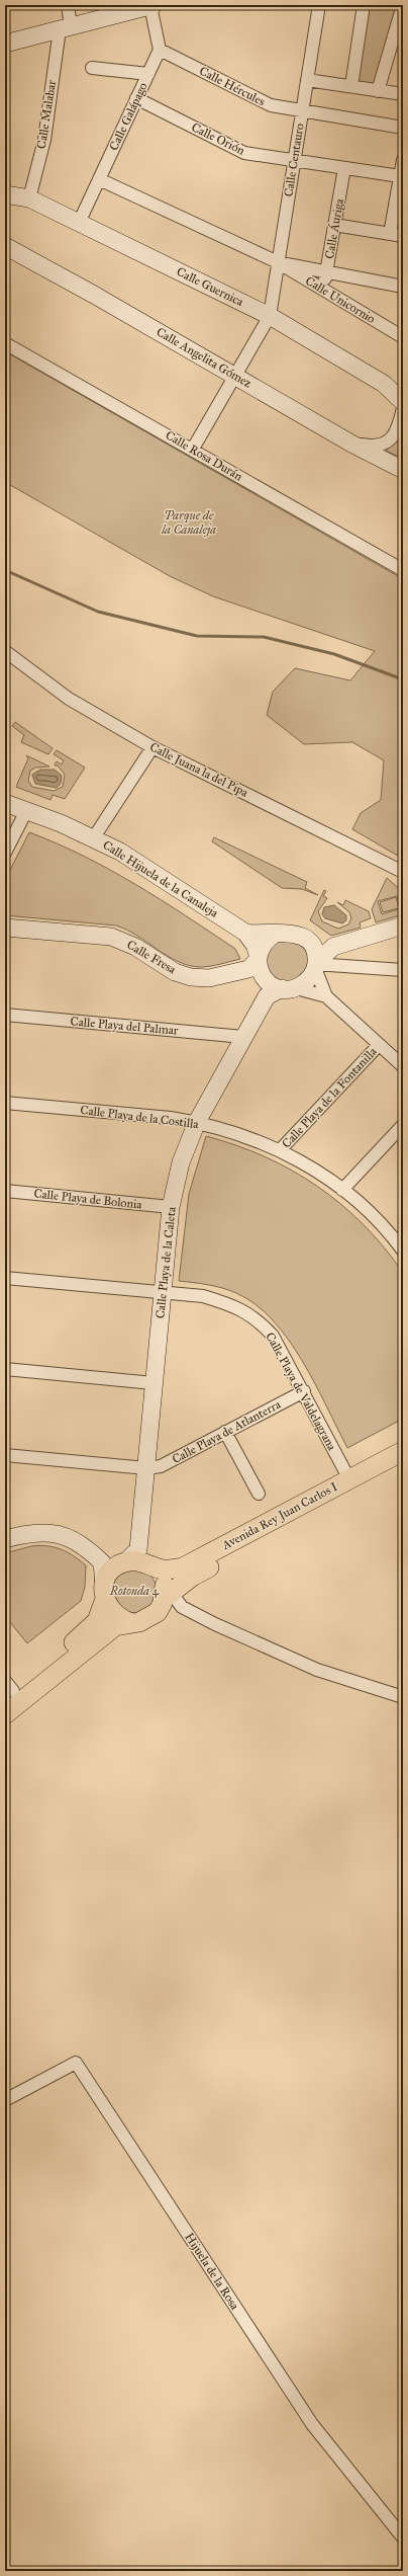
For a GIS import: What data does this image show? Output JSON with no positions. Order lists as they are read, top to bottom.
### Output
{
  "streets": {
    "main road": ["Avenida Rey Juan Carlos I"],
    "street": [
      "Calle Hércules",
      "Calle Malabar",
      "Calle Galápago",
      "Calle Orión",
      "Calle Centauro",
      "Calle Áuriga",
      "Calle Guernica",
      "Calle Unicornio",
      "Calle Angelita Gómez",
      "Calle Rosa Durán",
      "Calle Juana la del Pipa",
      "Calle Hijuela de la Canaleja",
      "Calle Fresa",
      "Calle Playa del Palmar",
      "Calle Playa de la Fontanilla",
      "Calle Playa de la Costilla",
      "Calle Playa de Bolonia",
      "Calle Playa de la Caleta",
      "Calle Playa de Valdelagrana",
      "Calle Playa de Atlanterra",
      "Hijuela de la Rosa"
    ]
  },
  "crossings": [
    ["Calle Hércules", "Calle Galápago"],
    ["Calle Hércules", "Calle Centauro"],
    ["Calle Malabar", "Calle Guernica"],
    ["Calle Galápago", "Calle Orión"],
    ["Calle Galápago", "Calle Guernica"],
    ["Calle Orión", "Calle Centauro"],
    ["Calle Orión", "Calle Áuriga"],
    ["Calle Centauro", "Calle Guernica"],
    ["Calle Centauro", "Calle Unicornio"],
    ["Calle Áuriga", "Calle Unicornio"],
    ["Calle Hijuela de la Canaleja", "Calle Fresa"],
    ["Calle Hijuela de la Canaleja", "Calle Playa de la Caleta"],
    ["Calle Fresa", "Calle Playa de la Caleta"],
    ["Calle Playa del Palmar", "Calle Playa de la Caleta"],
    ["Calle Playa de la Fontanilla", "Calle Playa de la Costilla"],
    ["Calle Playa de la Costilla", "Calle Playa de la Caleta"],
    ["Calle Playa de Bolonia", "Calle Playa de la Caleta"],
    ["Calle Playa de la Caleta", "Calle Playa de Valdelagrana"],
    ["Calle Playa de la Caleta", "Calle Playa de Atlanterra"],
    ["Calle Playa de la Caleta", "Avenida Rey Juan Carlos I"],
    ["Calle Playa de Valdelagrana", "Calle Playa de Atlanterra"],
    ["Calle Playa de Valdelagrana", "Avenida Rey Juan Carlos I"]
  ],
  "parks": ["Parque de la Canaleja", "Rotonda 4"]
}
